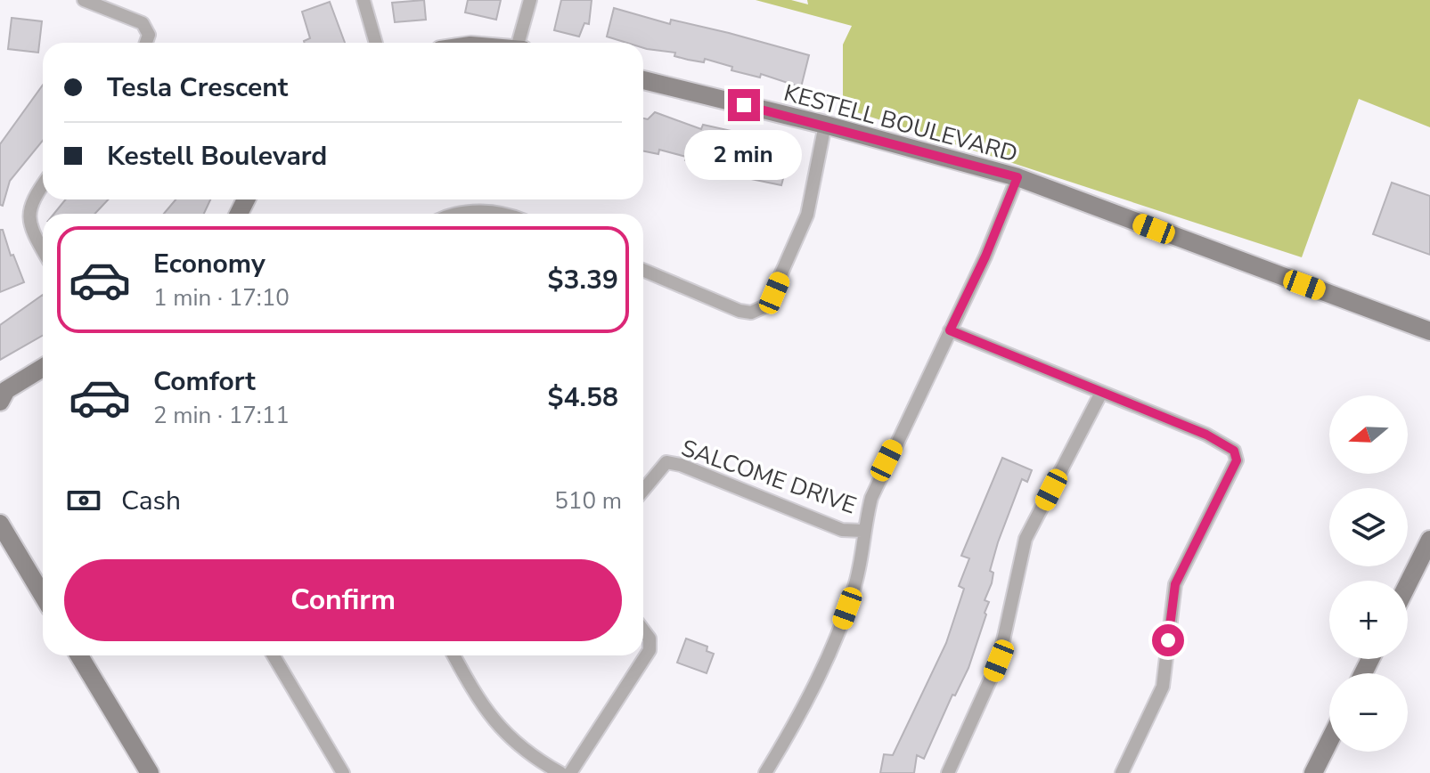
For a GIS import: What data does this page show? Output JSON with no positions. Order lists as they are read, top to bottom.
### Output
{
  "streets": {
    "street": ["KESTELL BOULEVARD", "SALCOME DRIVE"]
  },
  "north": "left",
  "page": {
    "banner": ["Tesla Crescent", "Kestell Boulevard"],
    "bubble": "2 min",
    "list": [
      {
        "name": "Economy",
        "note": "1 min · 17:10",
        "value": "$3.39"
      },
      {
        "name": "Comfort",
        "note": "2 min · 17:11",
        "value": "$4.58"
      }
    ],
    "map_buttons": ["+", "−"],
    "pay": ["Cash", "510 m"],
    "buttons": "Confirm"
  }
}
